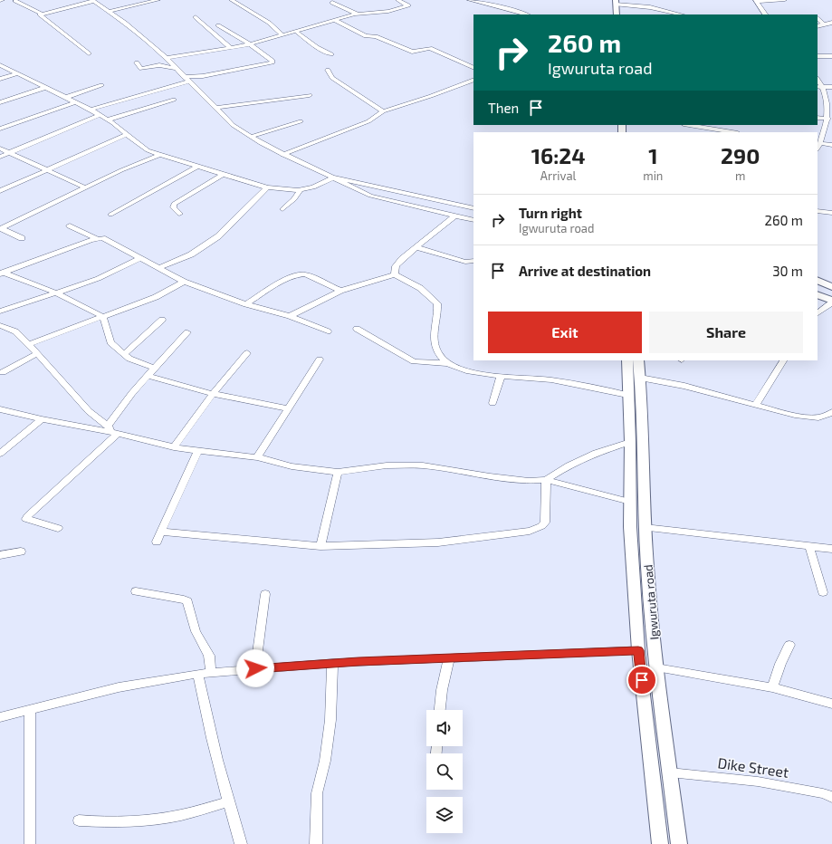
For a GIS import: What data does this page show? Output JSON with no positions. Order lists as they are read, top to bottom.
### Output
{
  "streets": {
    "main road": ["Igwuruta road"],
    "street": ["Dike Street"]
  },
  "crossings": [
    ["Igwuruta road", "Dike Street"]
  ],
  "page": {
    "turn": ["260 m", "Igwuruta road"],
    "then": "Then",
    "eta": [
      "16:24",
      "Arrival",
      "1",
      "min",
      "290",
      "m"
    ],
    "list": [
      {
        "name": "Turn right",
        "note": "Igwuruta road",
        "value": "260 m"
      },
      {
        "name": "Arrive at destination",
        "value": "30 m"
      }
    ],
    "buttons": ["Exit", "Share"]
  }
}
